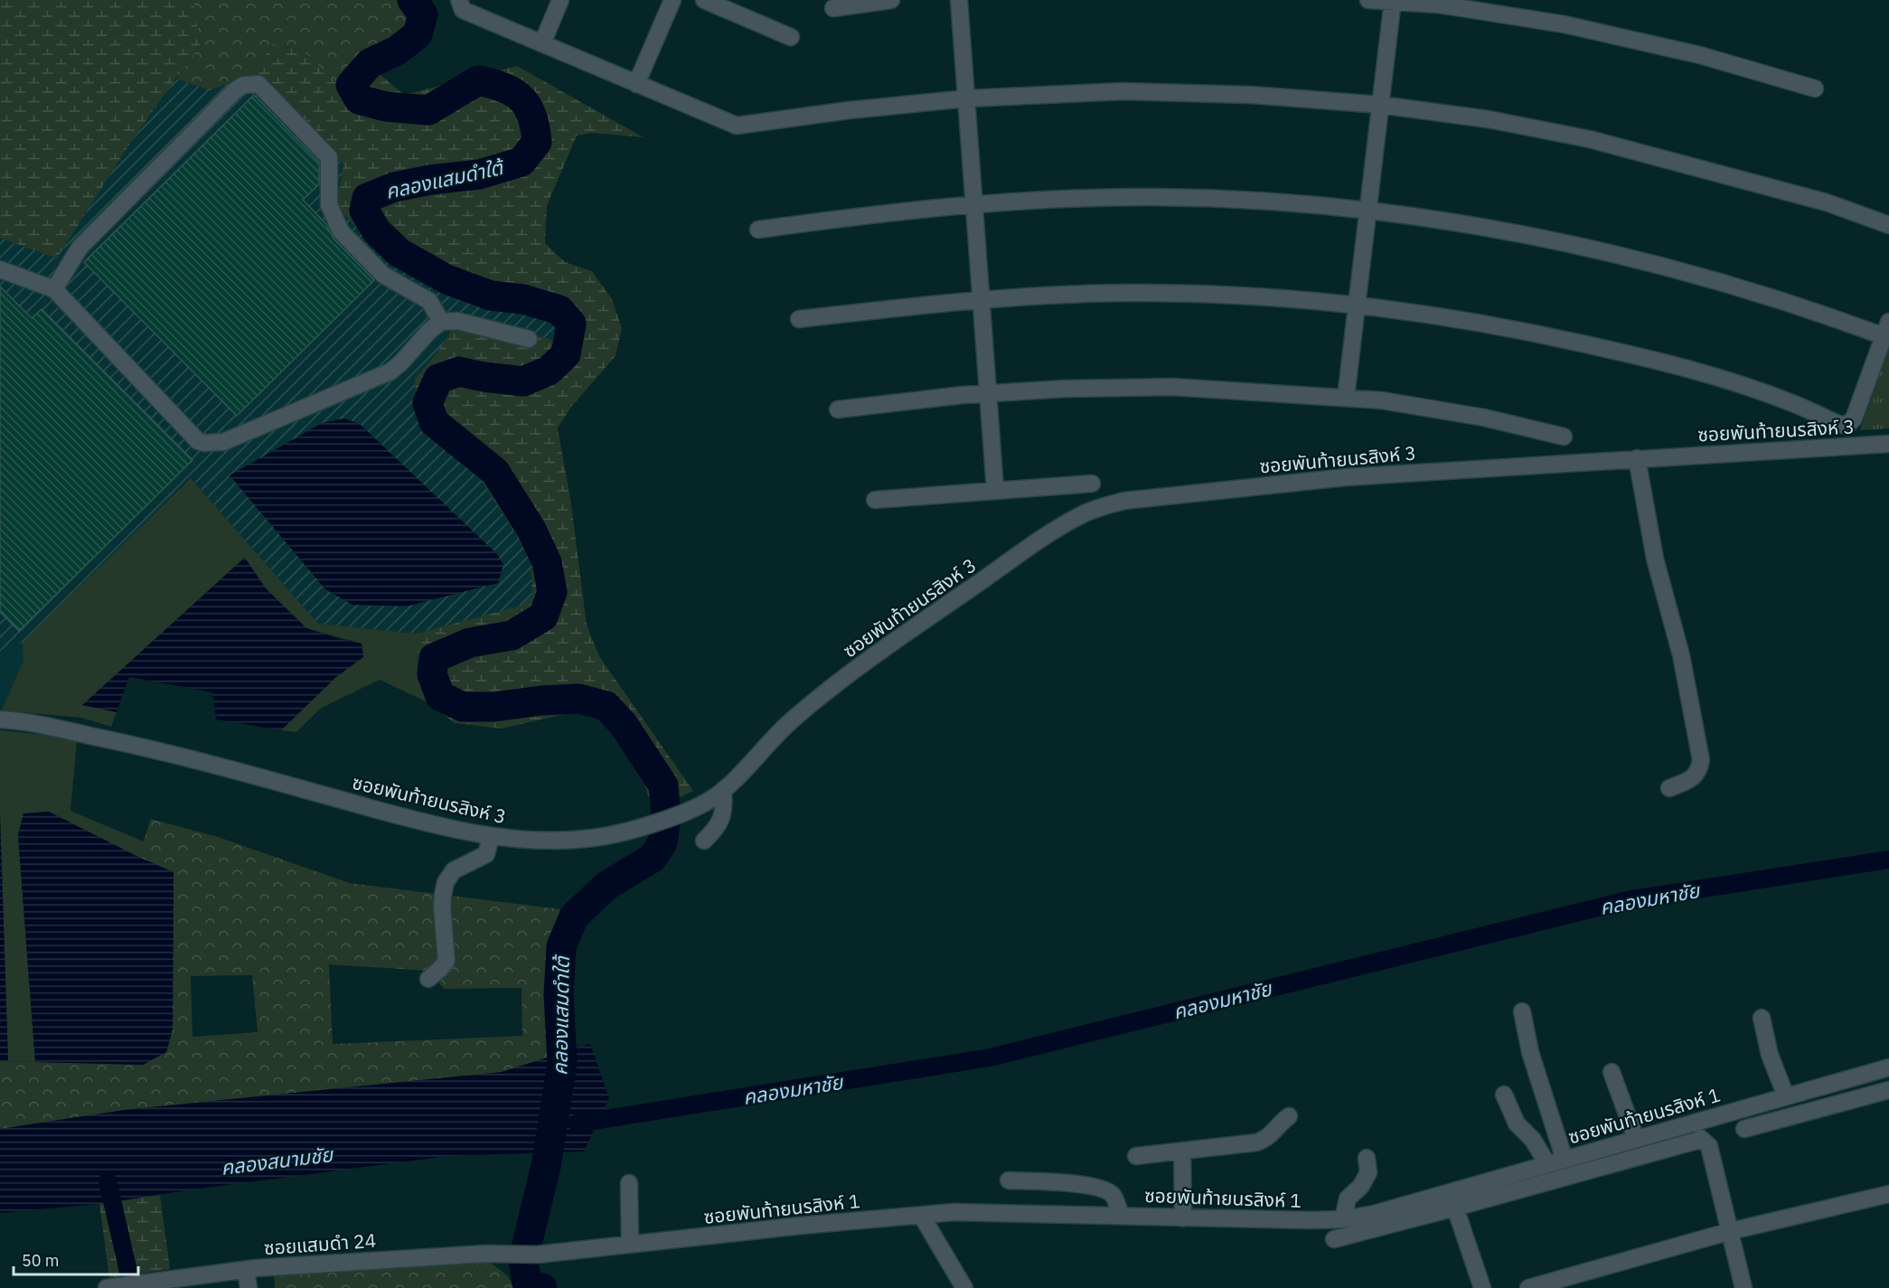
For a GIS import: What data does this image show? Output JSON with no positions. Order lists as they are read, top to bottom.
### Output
{
  "streets": {
    "street": ["ซอยพันท้ายนรสิงห์ 3", "ซอยพันท้ายนรสิงห์ 1", "ซอยแสมดำ 24"]
  },
  "crossings": [
    ["ซอยพันท้ายนรสิงห์ 1", "ซอยแสมดำ 24"]
  ],
  "water": ["คลองแสมดำใต้", "คลองมหาชัย", "คลองสนามชัย"],
  "scale_bar": "50 m"
}
